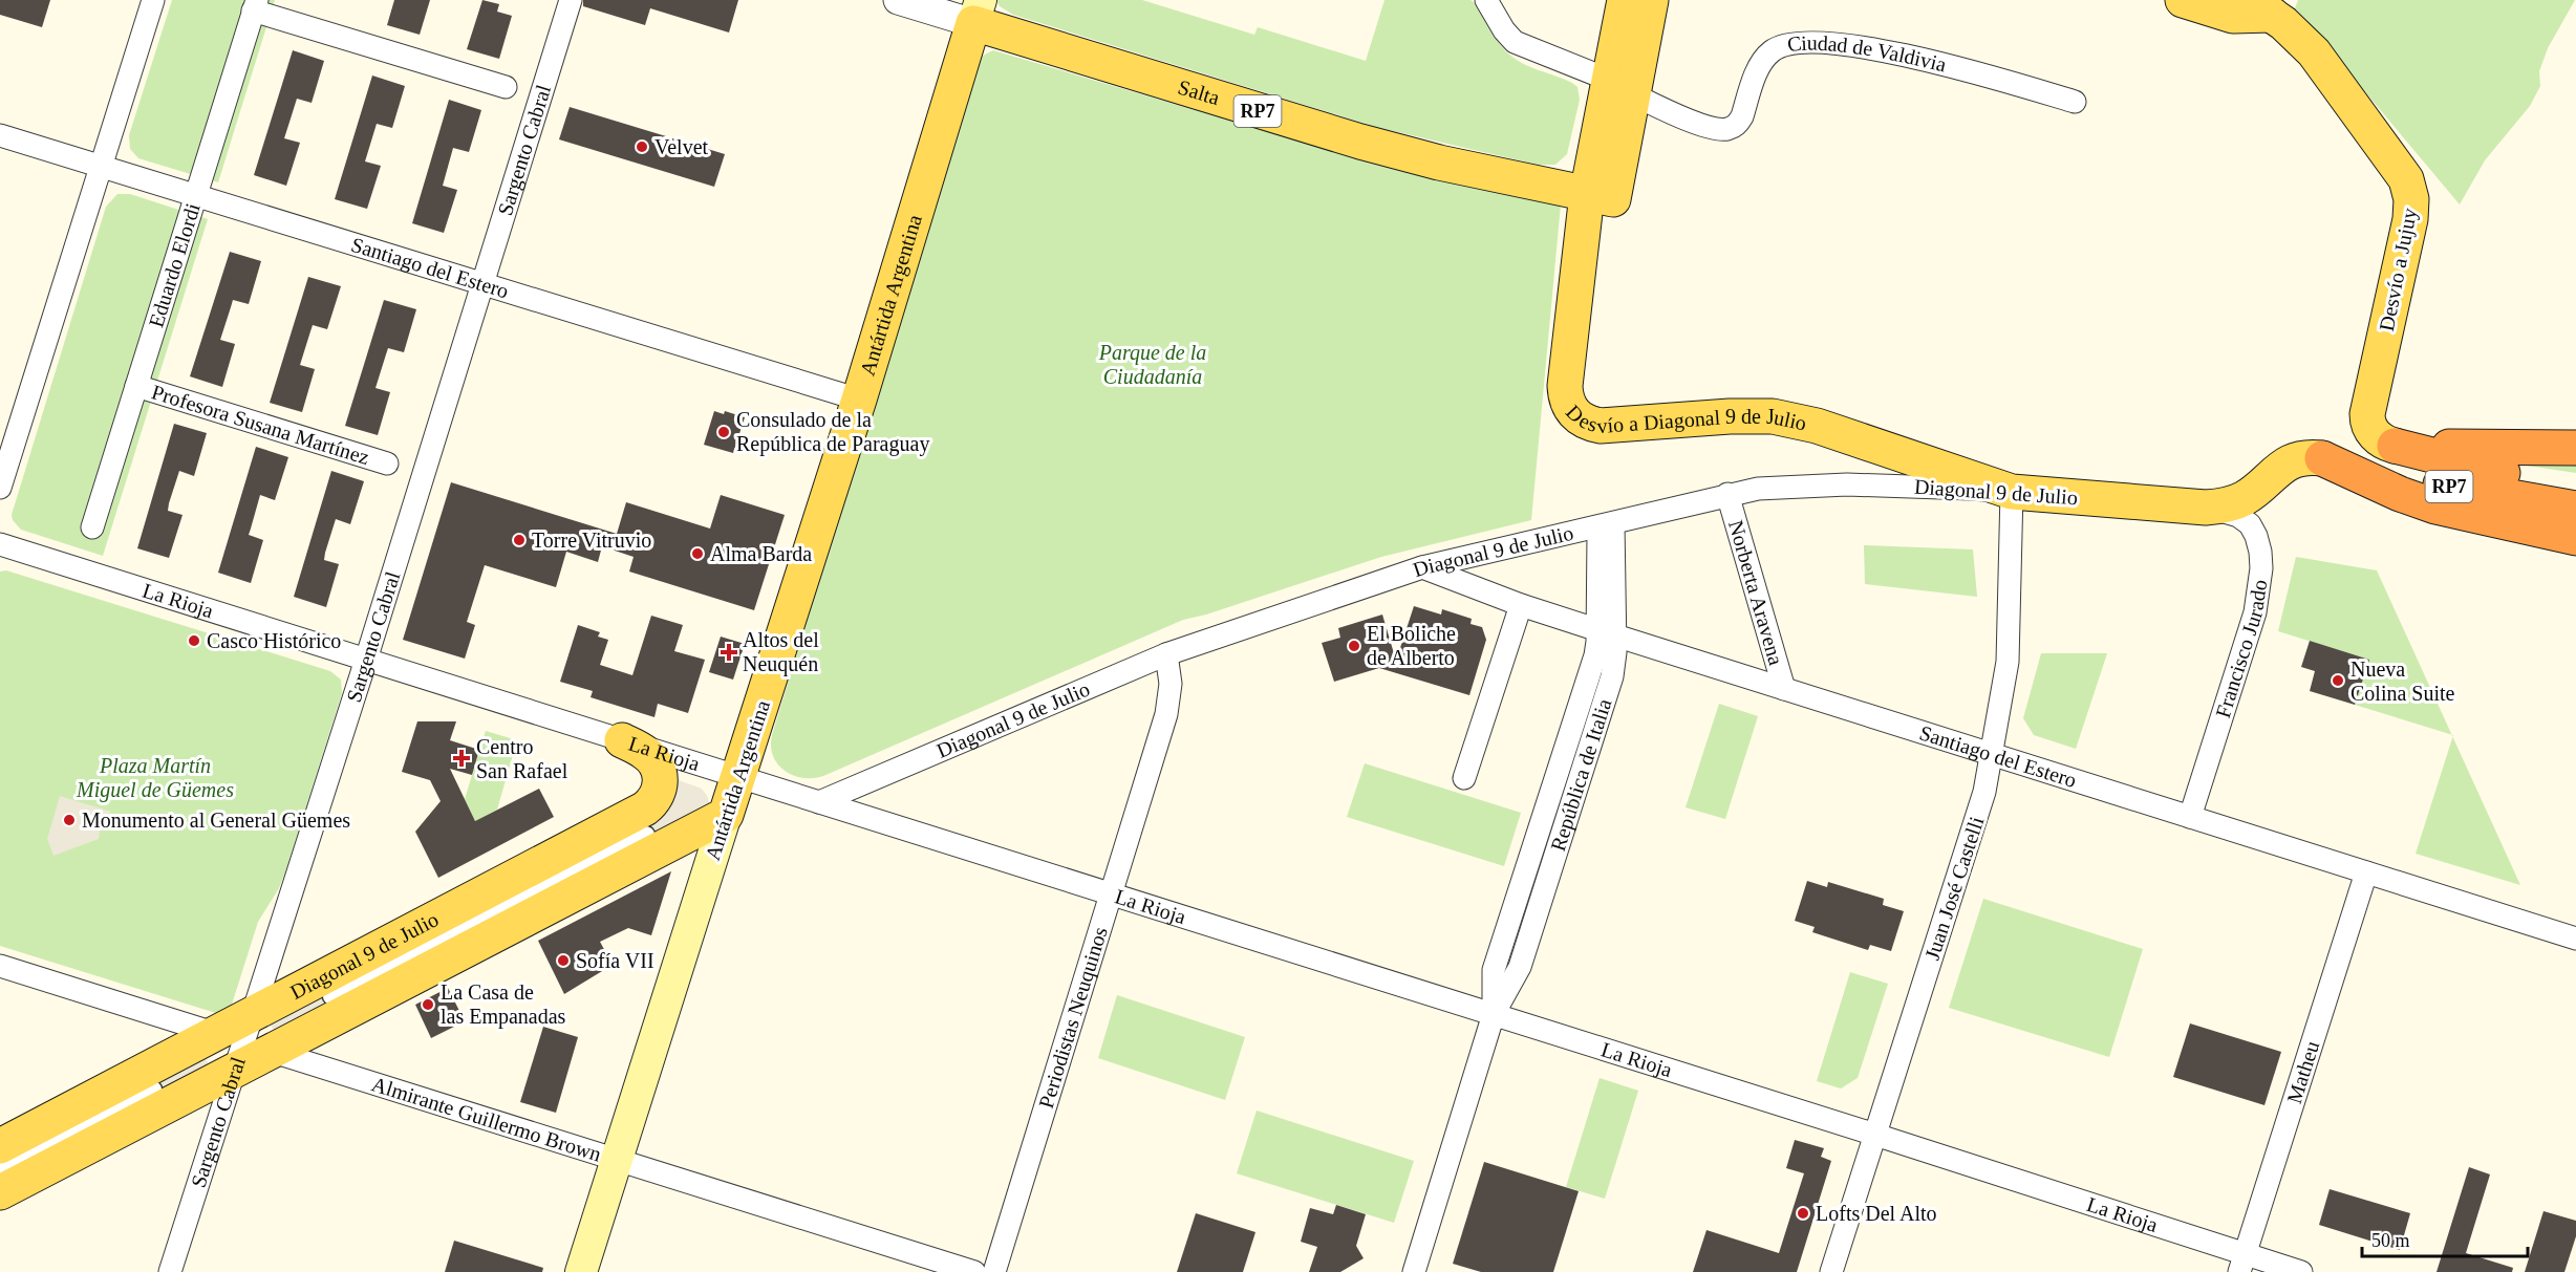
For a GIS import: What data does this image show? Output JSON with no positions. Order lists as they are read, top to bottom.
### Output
{
  "streets": {
    "highway": ["RP7"],
    "main road": [
      "Salta",
      "Desvío a Jujuy",
      "Antártida Argentina",
      "Desvío a Diagonal 9 de Julio",
      "Diagonal 9 de Julio"
    ],
    "street": [
      "Ciudad de Valdivia",
      "Sargento Cabral",
      "Eduardo Elordi",
      "Santiago del Estero",
      "Profesora Susana Martínez",
      "Norberta Aravena",
      "La Rioja",
      "Francisco Jurado",
      "República de Italia",
      "Juan José Castelli",
      "Periodistas Neuquinos",
      "Matheu",
      "Almirante Guillermo Brown"
    ]
  },
  "crossings": [
    ["Ciudad de Valdivia", "Desvío a Diagonal 9 de Julio"],
    ["Salta", "Antártida Argentina"],
    ["Salta", "Desvío a Diagonal 9 de Julio"],
    ["RP7", "Desvío a Jujuy"],
    ["RP7", "Diagonal 9 de Julio"],
    ["Sargento Cabral", "Santiago del Estero"],
    ["Sargento Cabral", "Diagonal 9 de Julio"],
    ["Sargento Cabral", "La Rioja"],
    ["Sargento Cabral", "Almirante Guillermo Brown"],
    ["Eduardo Elordi", "Santiago del Estero"],
    ["Eduardo Elordi", "Profesora Susana Martínez"],
    ["Santiago del Estero", "Antártida Argentina"],
    ["Santiago del Estero", "Diagonal 9 de Julio"],
    ["Santiago del Estero", "Norberta Aravena"],
    ["Santiago del Estero", "Francisco Jurado"],
    ["Santiago del Estero", "República de Italia"],
    ["Santiago del Estero", "Juan José Castelli"],
    ["Santiago del Estero", "Matheu"],
    ["Antártida Argentina", "Diagonal 9 de Julio"],
    ["Antártida Argentina", "La Rioja"],
    ["Antártida Argentina", "Almirante Guillermo Brown"],
    ["Desvío a Diagonal 9 de Julio", "Diagonal 9 de Julio"],
    ["Desvío a Diagonal 9 de Julio", "Juan José Castelli"],
    ["Diagonal 9 de Julio", "Norberta Aravena"],
    ["Diagonal 9 de Julio", "La Rioja"],
    ["Diagonal 9 de Julio", "Francisco Jurado"],
    ["Diagonal 9 de Julio", "República de Italia"],
    ["Diagonal 9 de Julio", "Juan José Castelli"],
    ["Diagonal 9 de Julio", "Periodistas Neuquinos"],
    ["Diagonal 9 de Julio", "Almirante Guillermo Brown"],
    ["La Rioja", "República de Italia"],
    ["La Rioja", "Juan José Castelli"],
    ["La Rioja", "Periodistas Neuquinos"],
    ["La Rioja", "Matheu"]
  ],
  "parks": ["Parque de la Ciudadanía", "Plaza Martín Miguel de Güemes"],
  "places": {
    "other": [
      "Velvet",
      "Consulado de la República de Paraguay",
      "Torre Vitruvio",
      "Alma Barda",
      "Casco Histórico",
      "El Boliche de Alberto",
      "Nueva Colina Suite",
      "Monumento al General Güemes",
      "Sofía VII",
      "La Casa de las Empanadas",
      "Lofts Del Alto"
    ],
    "health": ["Altos del Neuquén", "Centro San Rafael"]
  },
  "scale_bar": "50 m"
}
